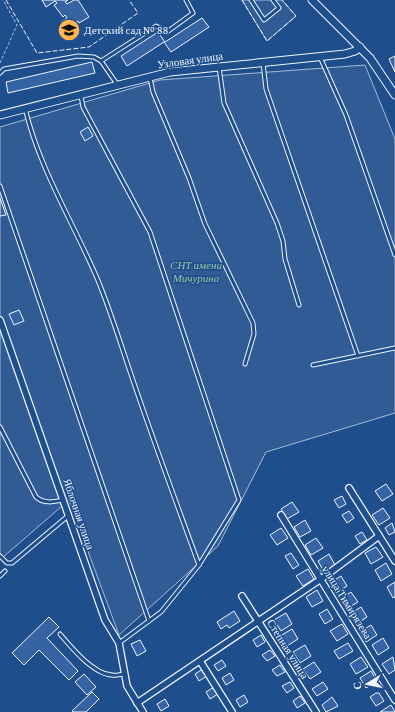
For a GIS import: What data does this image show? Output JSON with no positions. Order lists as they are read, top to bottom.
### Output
{
  "streets": {
    "street": [
      "Узловая улица",
      "Яблочная улица",
      "улица Тимирязева",
      "Степная улица"
    ]
  },
  "parks": ["СНТ имени Мичурина"],
  "places": {
    "school or university": ["Детский сад № 88"]
  },
  "north": "left"
}
